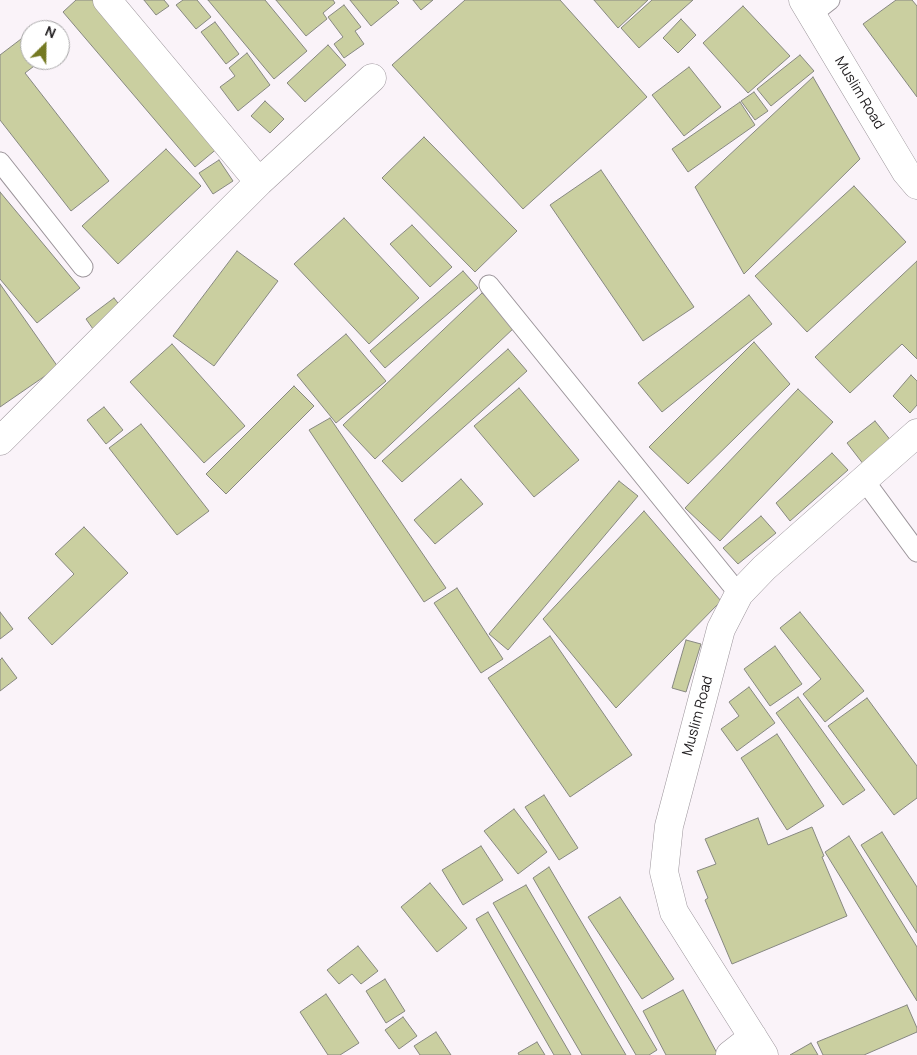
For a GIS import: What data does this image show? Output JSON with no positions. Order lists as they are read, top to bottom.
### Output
{
  "streets": {
    "street": ["Muslim Road"]
  },
  "north": "top right"
}
